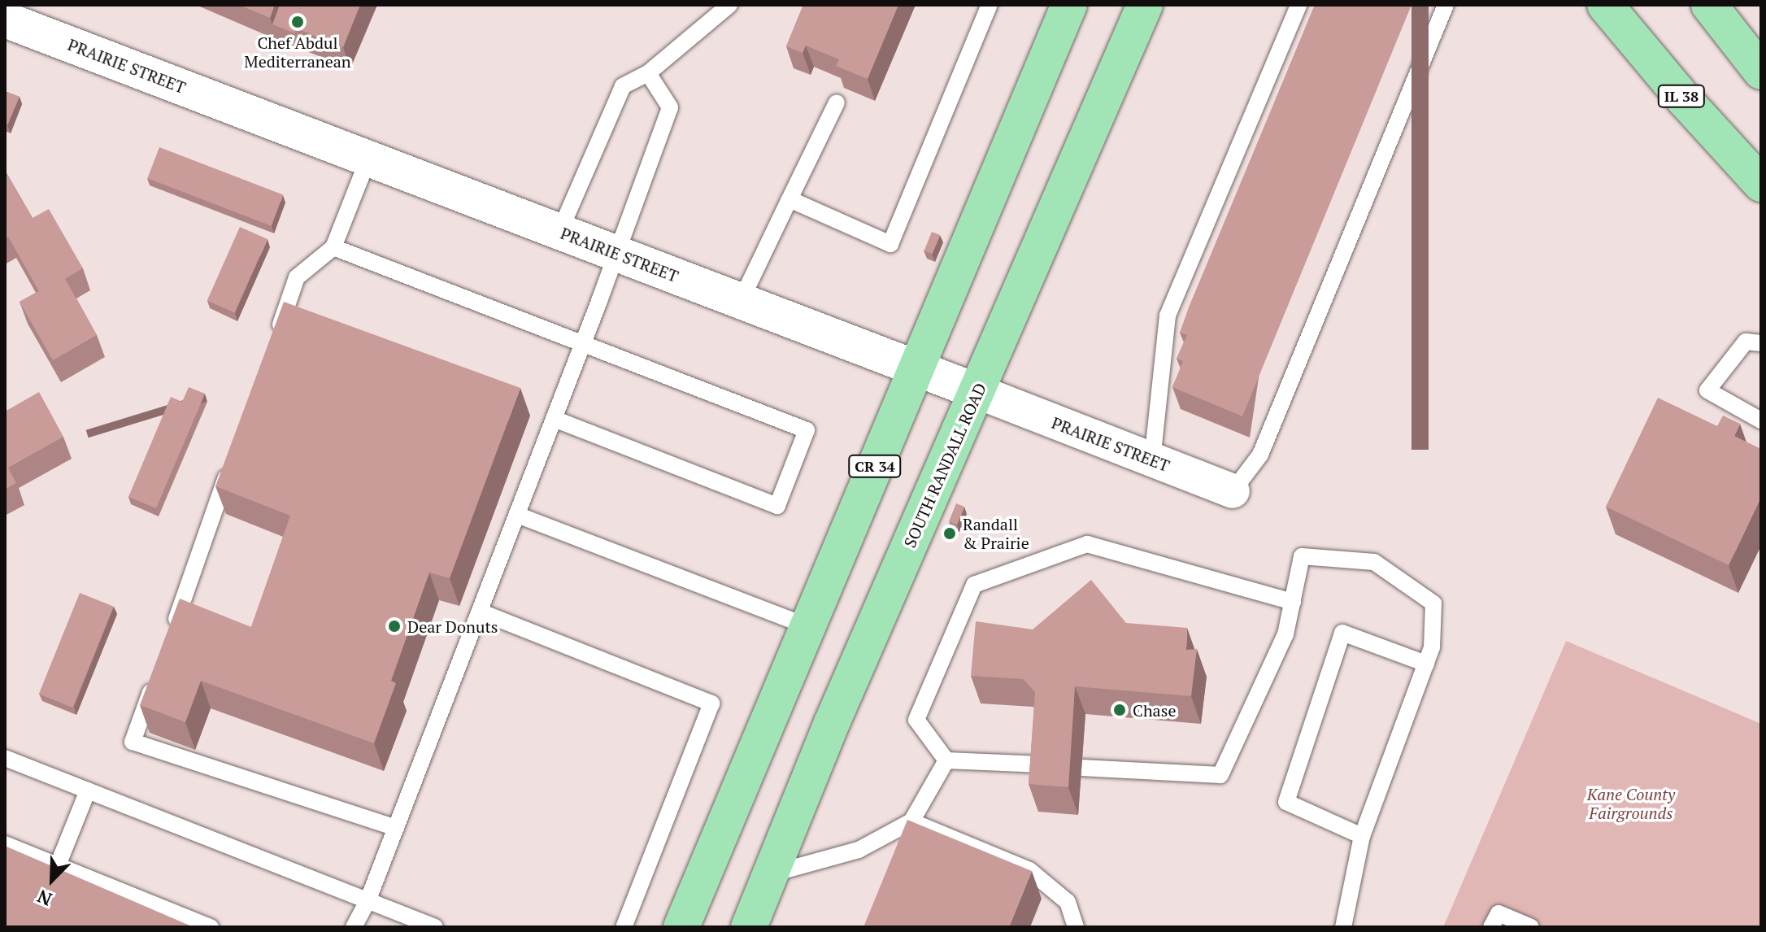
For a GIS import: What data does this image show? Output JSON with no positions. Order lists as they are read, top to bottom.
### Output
{
  "streets": {
    "main road": ["IL 38", "SOUTH RANDALL ROAD", "CR 34"],
    "street": ["PRAIRIE STREET"]
  },
  "crossings": [
    ["PRAIRIE STREET", "SOUTH RANDALL ROAD"],
    ["PRAIRIE STREET", "CR 34"]
  ],
  "parks": ["Kane County Fairgrounds"],
  "places": [
    "Chef Abdul Mediterranean",
    "Randall & Prairie",
    "Dear Donuts",
    "Chase"
  ],
  "north": "bottom left"
}
